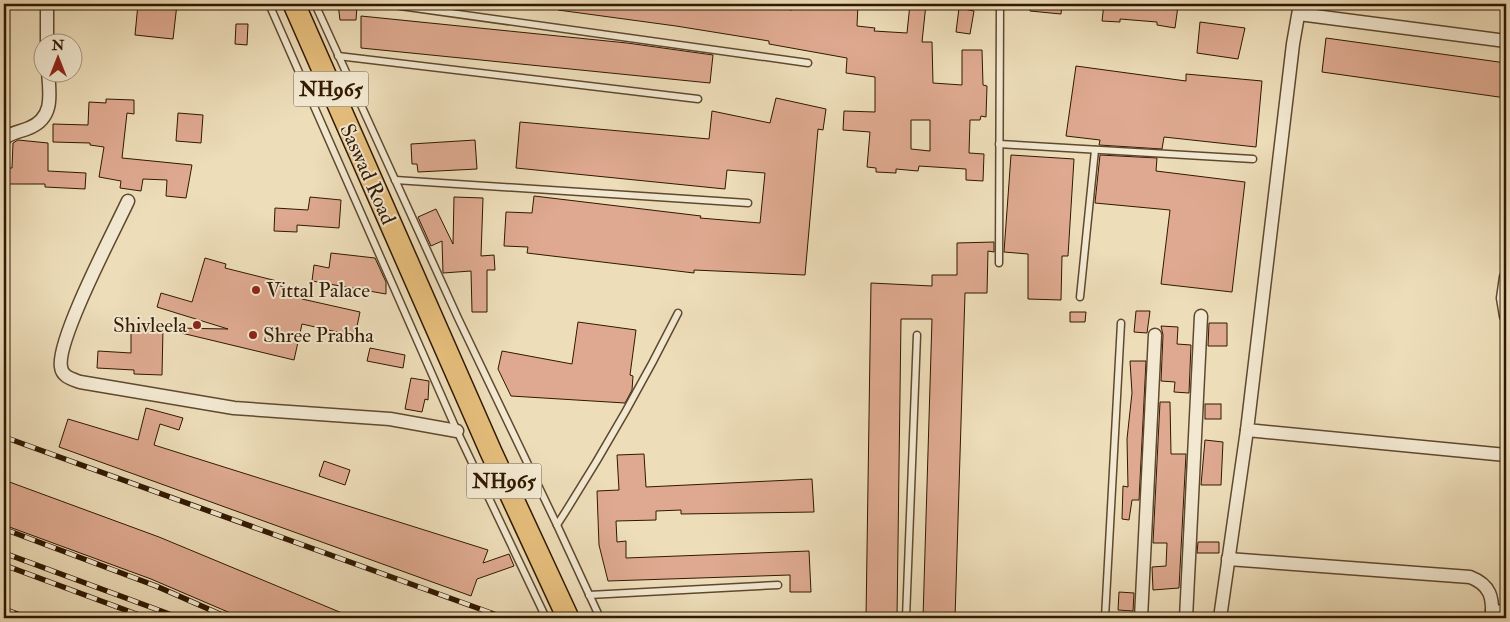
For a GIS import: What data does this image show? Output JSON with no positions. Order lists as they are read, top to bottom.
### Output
{
  "streets": {
    "highway": ["NH965", "Saswad Road"]
  },
  "places": ["Vittal Palace", "Shivleela", "Shree Prabha"],
  "north": "top"
}
